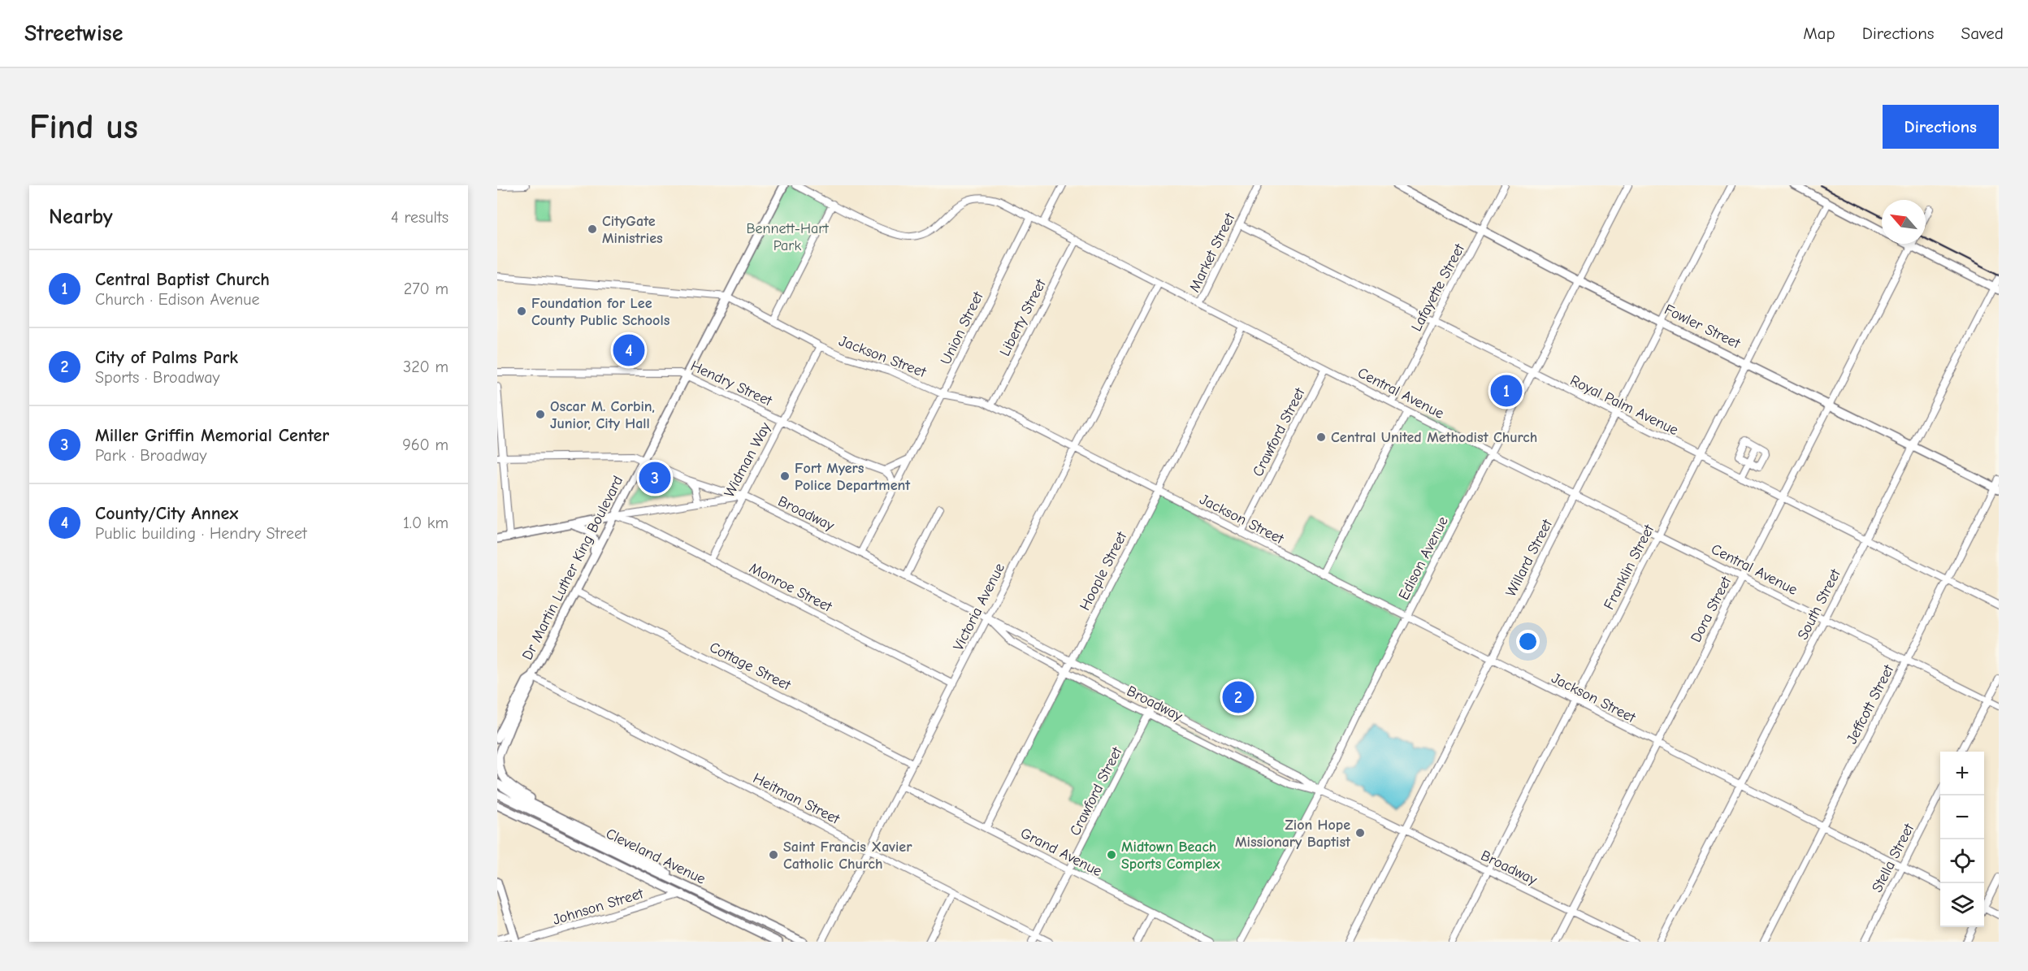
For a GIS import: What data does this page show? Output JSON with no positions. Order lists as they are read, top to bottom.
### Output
{
  "streets": {
    "main road": ["Fowler Street", "Dr Martin Luther King Boulevard", "Cleveland Avenue"],
    "street": [
      "Market Street",
      "Lafayette Street",
      "Liberty Street",
      "Union Street",
      "Jackson Street",
      "Hendry Street",
      "Central Avenue",
      "Royal Palm Avenue",
      "Crawford Street",
      "Widman Way",
      "Broadway",
      "Edison Avenue",
      "Willard Street",
      "Franklin Street",
      "Hoople Street",
      "Monroe Street",
      "South Street",
      "Victoria Avenue",
      "Dora Street",
      "Cottage Street",
      "Jeffcott Street",
      "Heitman Street",
      "Grand Avenue",
      "Stella Street",
      "Johnson Street"
    ]
  },
  "crossings": [
    ["Market Street", "Central Avenue"],
    ["Market Street", "Royal Palm Avenue"],
    ["Lafayette Street", "Fowler Street"],
    ["Lafayette Street", "Central Avenue"],
    ["Lafayette Street", "Royal Palm Avenue"],
    ["Liberty Street", "Jackson Street"],
    ["Liberty Street", "Central Avenue"],
    ["Fowler Street", "Edison Avenue"],
    ["Fowler Street", "Willard Street"],
    ["Fowler Street", "Franklin Street"],
    ["Fowler Street", "South Street"],
    ["Fowler Street", "Dora Street"],
    ["Fowler Street", "Jeffcott Street"],
    ["Union Street", "Jackson Street"],
    ["Union Street", "Central Avenue"],
    ["Union Street", "Broadway"],
    ["Jackson Street", "Crawford Street"],
    ["Jackson Street", "Widman Way"],
    ["Jackson Street", "Edison Avenue"],
    ["Jackson Street", "Willard Street"],
    ["Jackson Street", "Franklin Street"],
    ["Jackson Street", "Dr Martin Luther King Boulevard"],
    ["Jackson Street", "Hoople Street"],
    ["Jackson Street", "South Street"],
    ["Jackson Street", "Victoria Avenue"],
    ["Jackson Street", "Dora Street"],
    ["Jackson Street", "Jeffcott Street"],
    ["Jackson Street", "Stella Street"],
    ["Hendry Street", "Widman Way"],
    ["Hendry Street", "Dr Martin Luther King Boulevard"],
    ["Central Avenue", "Crawford Street"],
    ["Central Avenue", "Edison Avenue"],
    ["Central Avenue", "Willard Street"],
    ["Central Avenue", "Franklin Street"],
    ["Central Avenue", "Hoople Street"],
    ["Central Avenue", "South Street"],
    ["Central Avenue", "Victoria Avenue"],
    ["Central Avenue", "Dora Street"],
    ["Central Avenue", "Jeffcott Street"],
    ["Royal Palm Avenue", "Edison Avenue"],
    ["Royal Palm Avenue", "Willard Street"],
    ["Royal Palm Avenue", "Franklin Street"],
    ["Royal Palm Avenue", "South Street"],
    ["Royal Palm Avenue", "Dora Street"],
    ["Royal Palm Avenue", "Jeffcott Street"],
    ["Crawford Street", "Broadway"],
    ["Crawford Street", "Heitman Street"],
    ["Crawford Street", "Grand Avenue"],
    ["Widman Way", "Broadway"],
    ["Widman Way", "Monroe Street"],
    ["Broadway", "Edison Avenue"],
    ["Broadway", "Willard Street"],
    ["Broadway", "Franklin Street"],
    ["Broadway", "Dr Martin Luther King Boulevard"],
    ["Broadway", "Hoople Street"],
    ["Broadway", "Victoria Avenue"],
    ["Broadway", "Dora Street"],
    ["Dr Martin Luther King Boulevard", "Monroe Street"],
    ["Dr Martin Luther King Boulevard", "Cottage Street"],
    ["Dr Martin Luther King Boulevard", "Heitman Street"],
    ["Hoople Street", "Grand Avenue"],
    ["Monroe Street", "Victoria Avenue"],
    ["Victoria Avenue", "Cottage Street"],
    ["Victoria Avenue", "Heitman Street"],
    ["Victoria Avenue", "Grand Avenue"],
    ["Cleveland Avenue", "Johnson Street"]
  ],
  "parks": ["Bennett-Hart Park"],
  "places": [
    "CityGate Ministries",
    "Foundation for Lee County Public Schools",
    "Oscar M. Corbin, Junior, City Hall",
    "Central United Methodist Church",
    "Fort Myers Police Department",
    "Zion Hope Missionary Baptist",
    "Saint Francis Xavier Catholic Church",
    "Midtown Beach Sports Complex"
  ],
  "north": "top left",
  "page": {
    "header": "Streetwise",
    "nav": ["Map", "Directions", "Saved"],
    "buttons": "Directions",
    "title": "Find us",
    "heading": ["Nearby", "4 results"],
    "list": [
      {
        "mark": "1",
        "name": "Central Baptist Church",
        "note": "Church · Edison Avenue",
        "value": "270 m"
      },
      {
        "mark": "2",
        "name": "City of Palms Park",
        "note": "Sports · Broadway",
        "value": "320 m"
      },
      {
        "mark": "3",
        "name": "Miller Griffin Memorial Center",
        "note": "Park · Broadway",
        "value": "960 m"
      },
      {
        "mark": "4",
        "name": "County/City Annex",
        "note": "Public building · Hendry Street",
        "value": "1.0 km"
      }
    ],
    "pins": [
      "4",
      "1",
      "3",
      "2"
    ],
    "map_buttons": ["+", "−"]
  }
}
